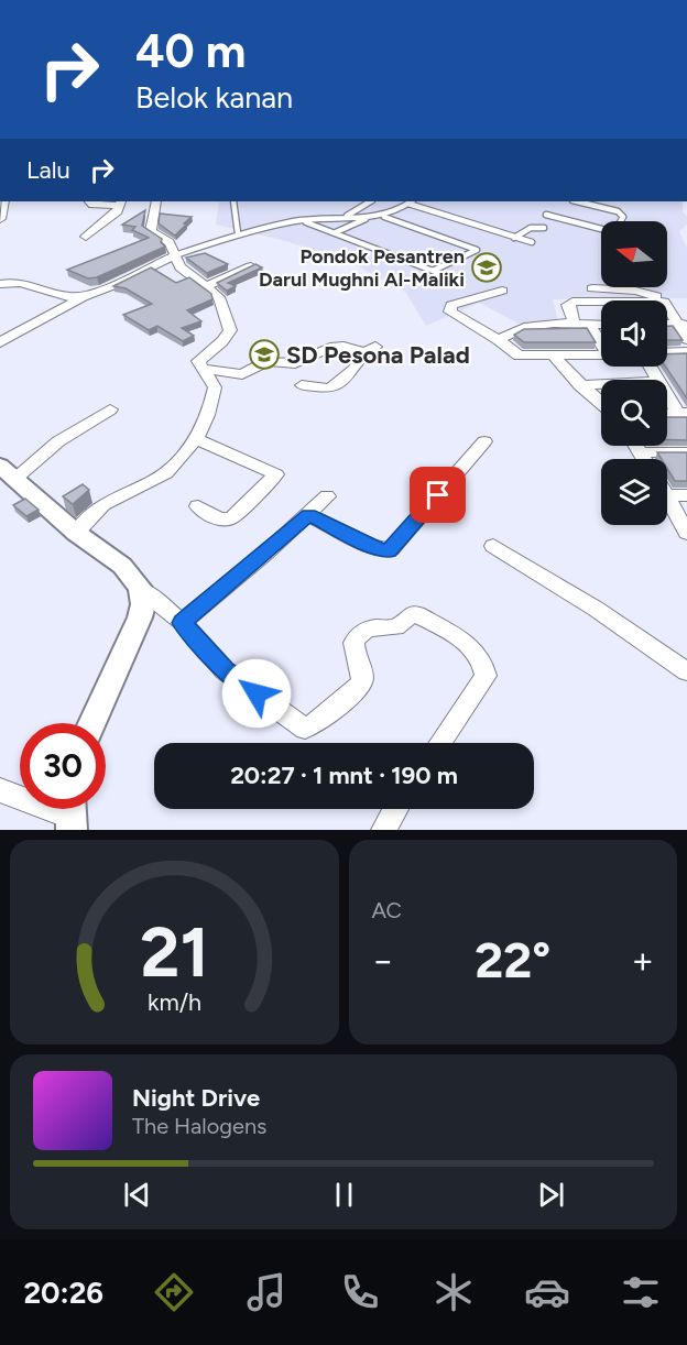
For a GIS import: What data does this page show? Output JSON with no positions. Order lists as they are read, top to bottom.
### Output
{
  "places": {
    "school or university": ["Pondok Pesantren Darul Mughni Al-Maliki", "SD Pesona Palad"]
  },
  "north": "left",
  "page": {
    "turn": ["40 m", "Belok kanan"],
    "then": "Lalu",
    "limit": "30",
    "trip": "20:27 · 1 mnt · 190 m",
    "tile": "AC",
    "heat": ["−", "22°", "+"],
    "song": ["Night Drive", "The Halogens"],
    "tabs": "20:26",
    "gauge": ["21", "km/h"]
  }
}
